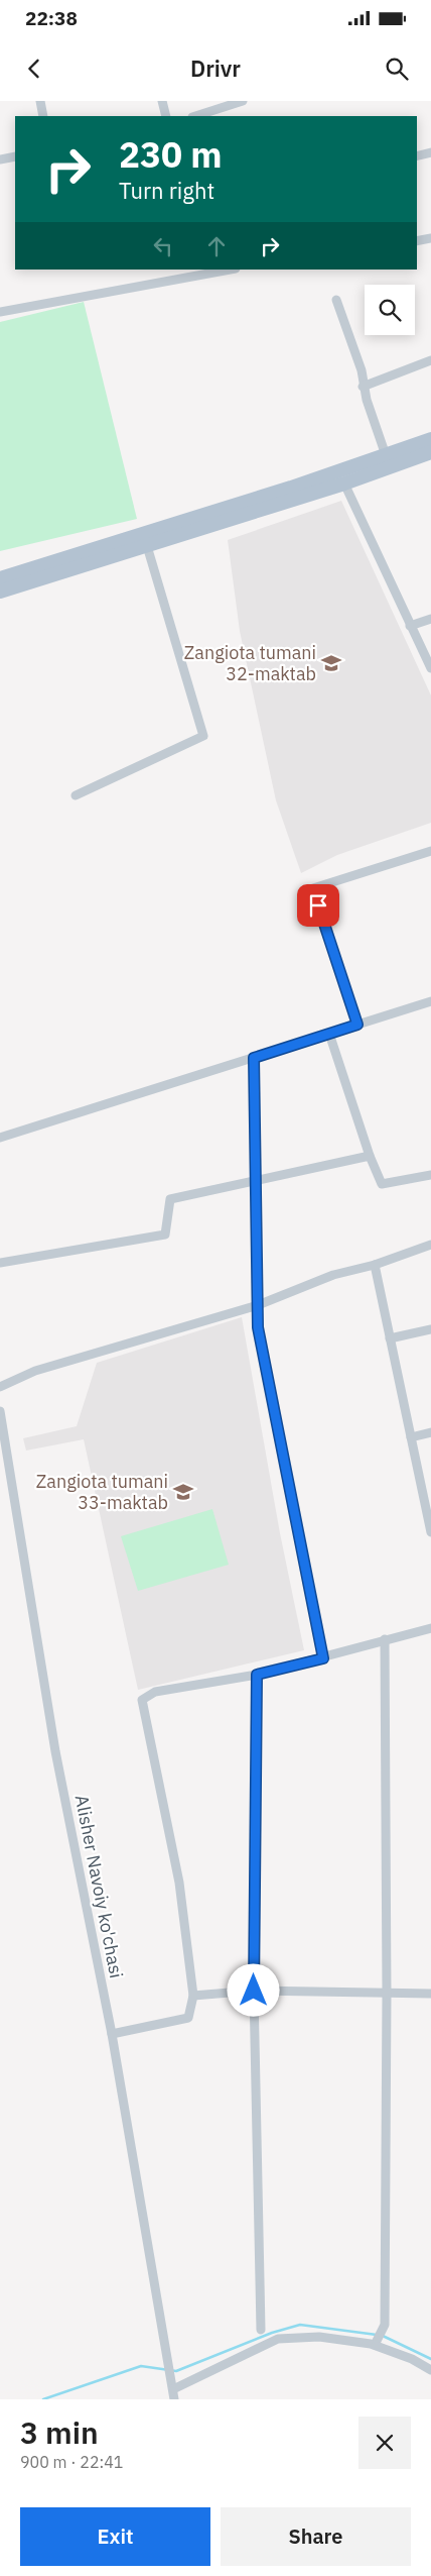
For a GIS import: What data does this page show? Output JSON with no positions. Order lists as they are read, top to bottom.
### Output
{
  "streets": {
    "street": ["Alisher Navoiy ko'chasi"]
  },
  "places": {
    "school or university": ["Zangiota tumani 32-maktab", "Zangiota tumani 33-maktab"]
  },
  "page": {
    "status": "22:38",
    "header": "Drivr",
    "turn": ["230 m", "Turn right"],
    "heading": ["3 min", "900 m · 22:41"],
    "buttons": ["Exit", "Share"]
  }
}
